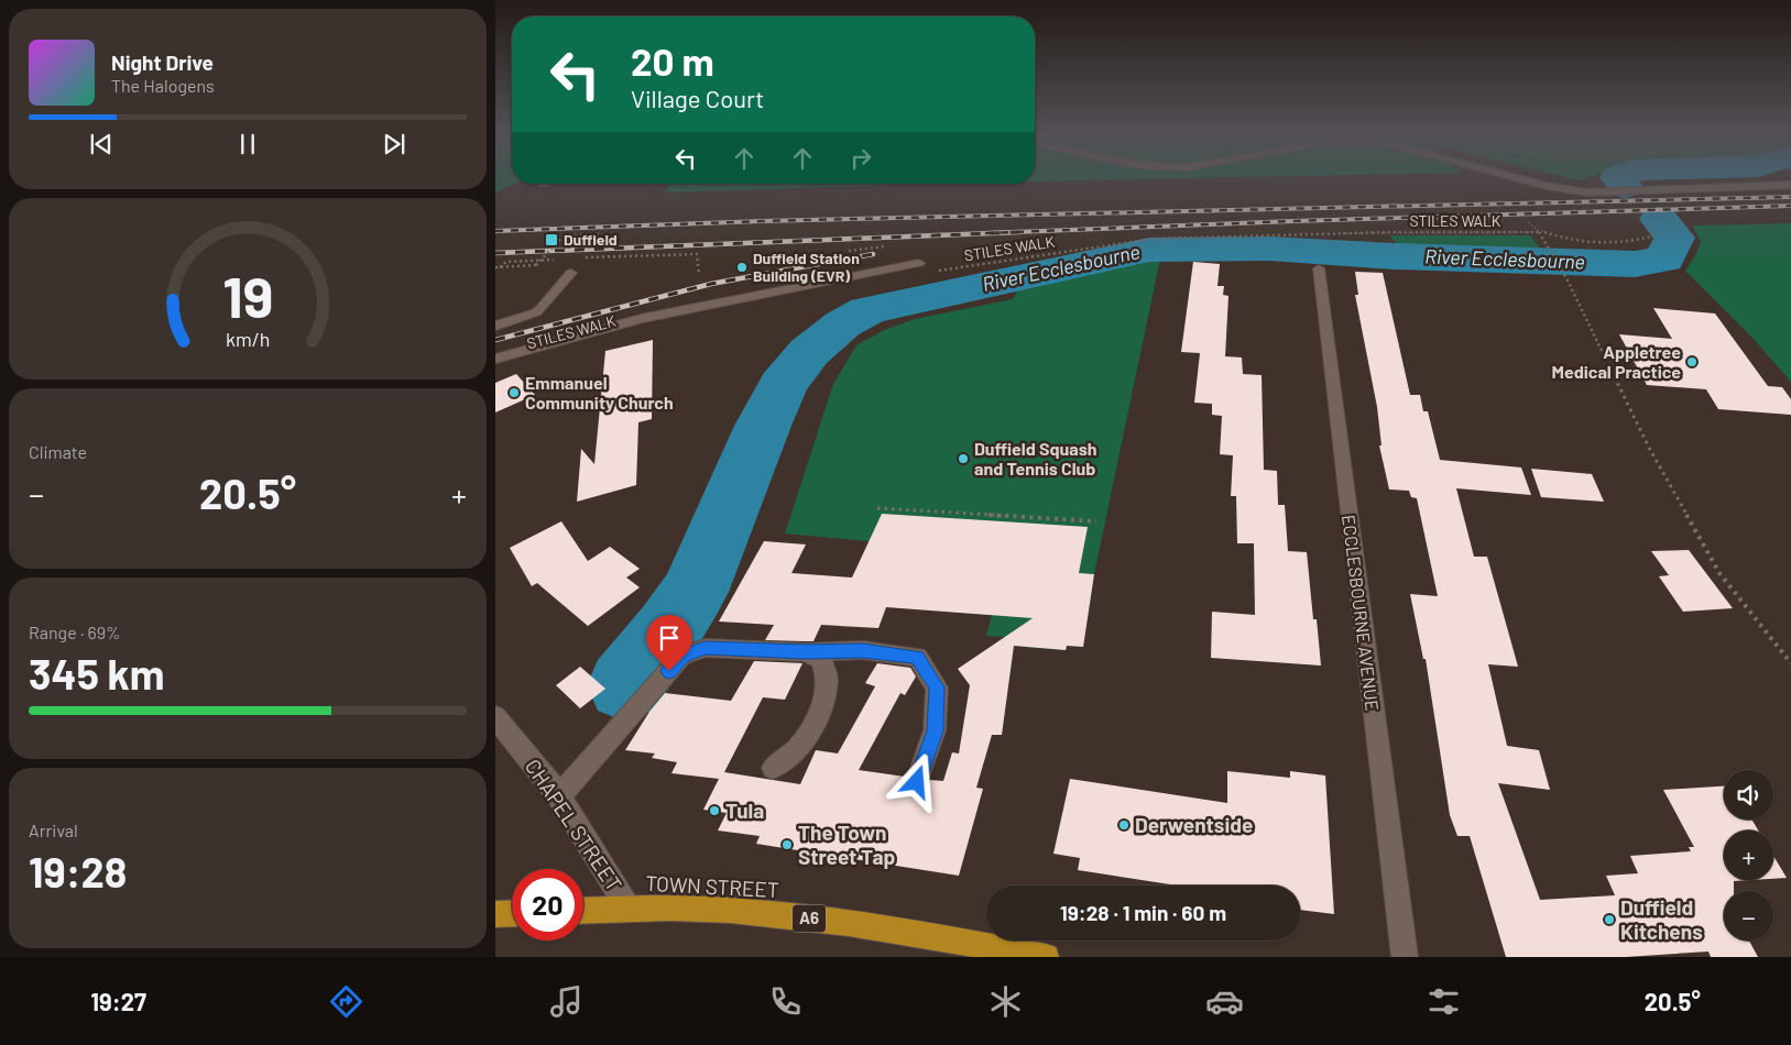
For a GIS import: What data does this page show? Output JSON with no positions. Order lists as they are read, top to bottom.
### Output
{
  "streets": {
    "highway": ["TOWN STREET", "A6"],
    "street": ["ECCLESBOURNE AVENUE", "CHAPEL STREET"],
    "path": ["STILES WALK"]
  },
  "crossings": [
    ["CHAPEL STREET", "TOWN STREET"]
  ],
  "water": ["River Ecclesbourne"],
  "places": {
    "transit": ["Duffield"],
    "other": [
      "Duffield Station Building (EVR)",
      "Appletree Medical Practice",
      "Emmanuel Community Church",
      "Duffield Squash and Tennis Club",
      "Tula",
      "Derwentside",
      "The Town Street Tap",
      "Duffield Kitchens"
    ]
  },
  "page": {
    "turn": ["20 m", "Village Court"],
    "song": ["Night Drive", "The Halogens"],
    "tile": [
      "Climate",
      ["Range · 69%", "345 km"],
      ["Arrival", "19:28"]
    ],
    "heat": ["−", "20.5°", "+"],
    "map_buttons": ["+", "−"],
    "limit": "20",
    "trip": "19:28 · 1 min · 60 m",
    "tabs": ["19:27", "20.5°"],
    "gauge": ["19", "km/h"]
  }
}
